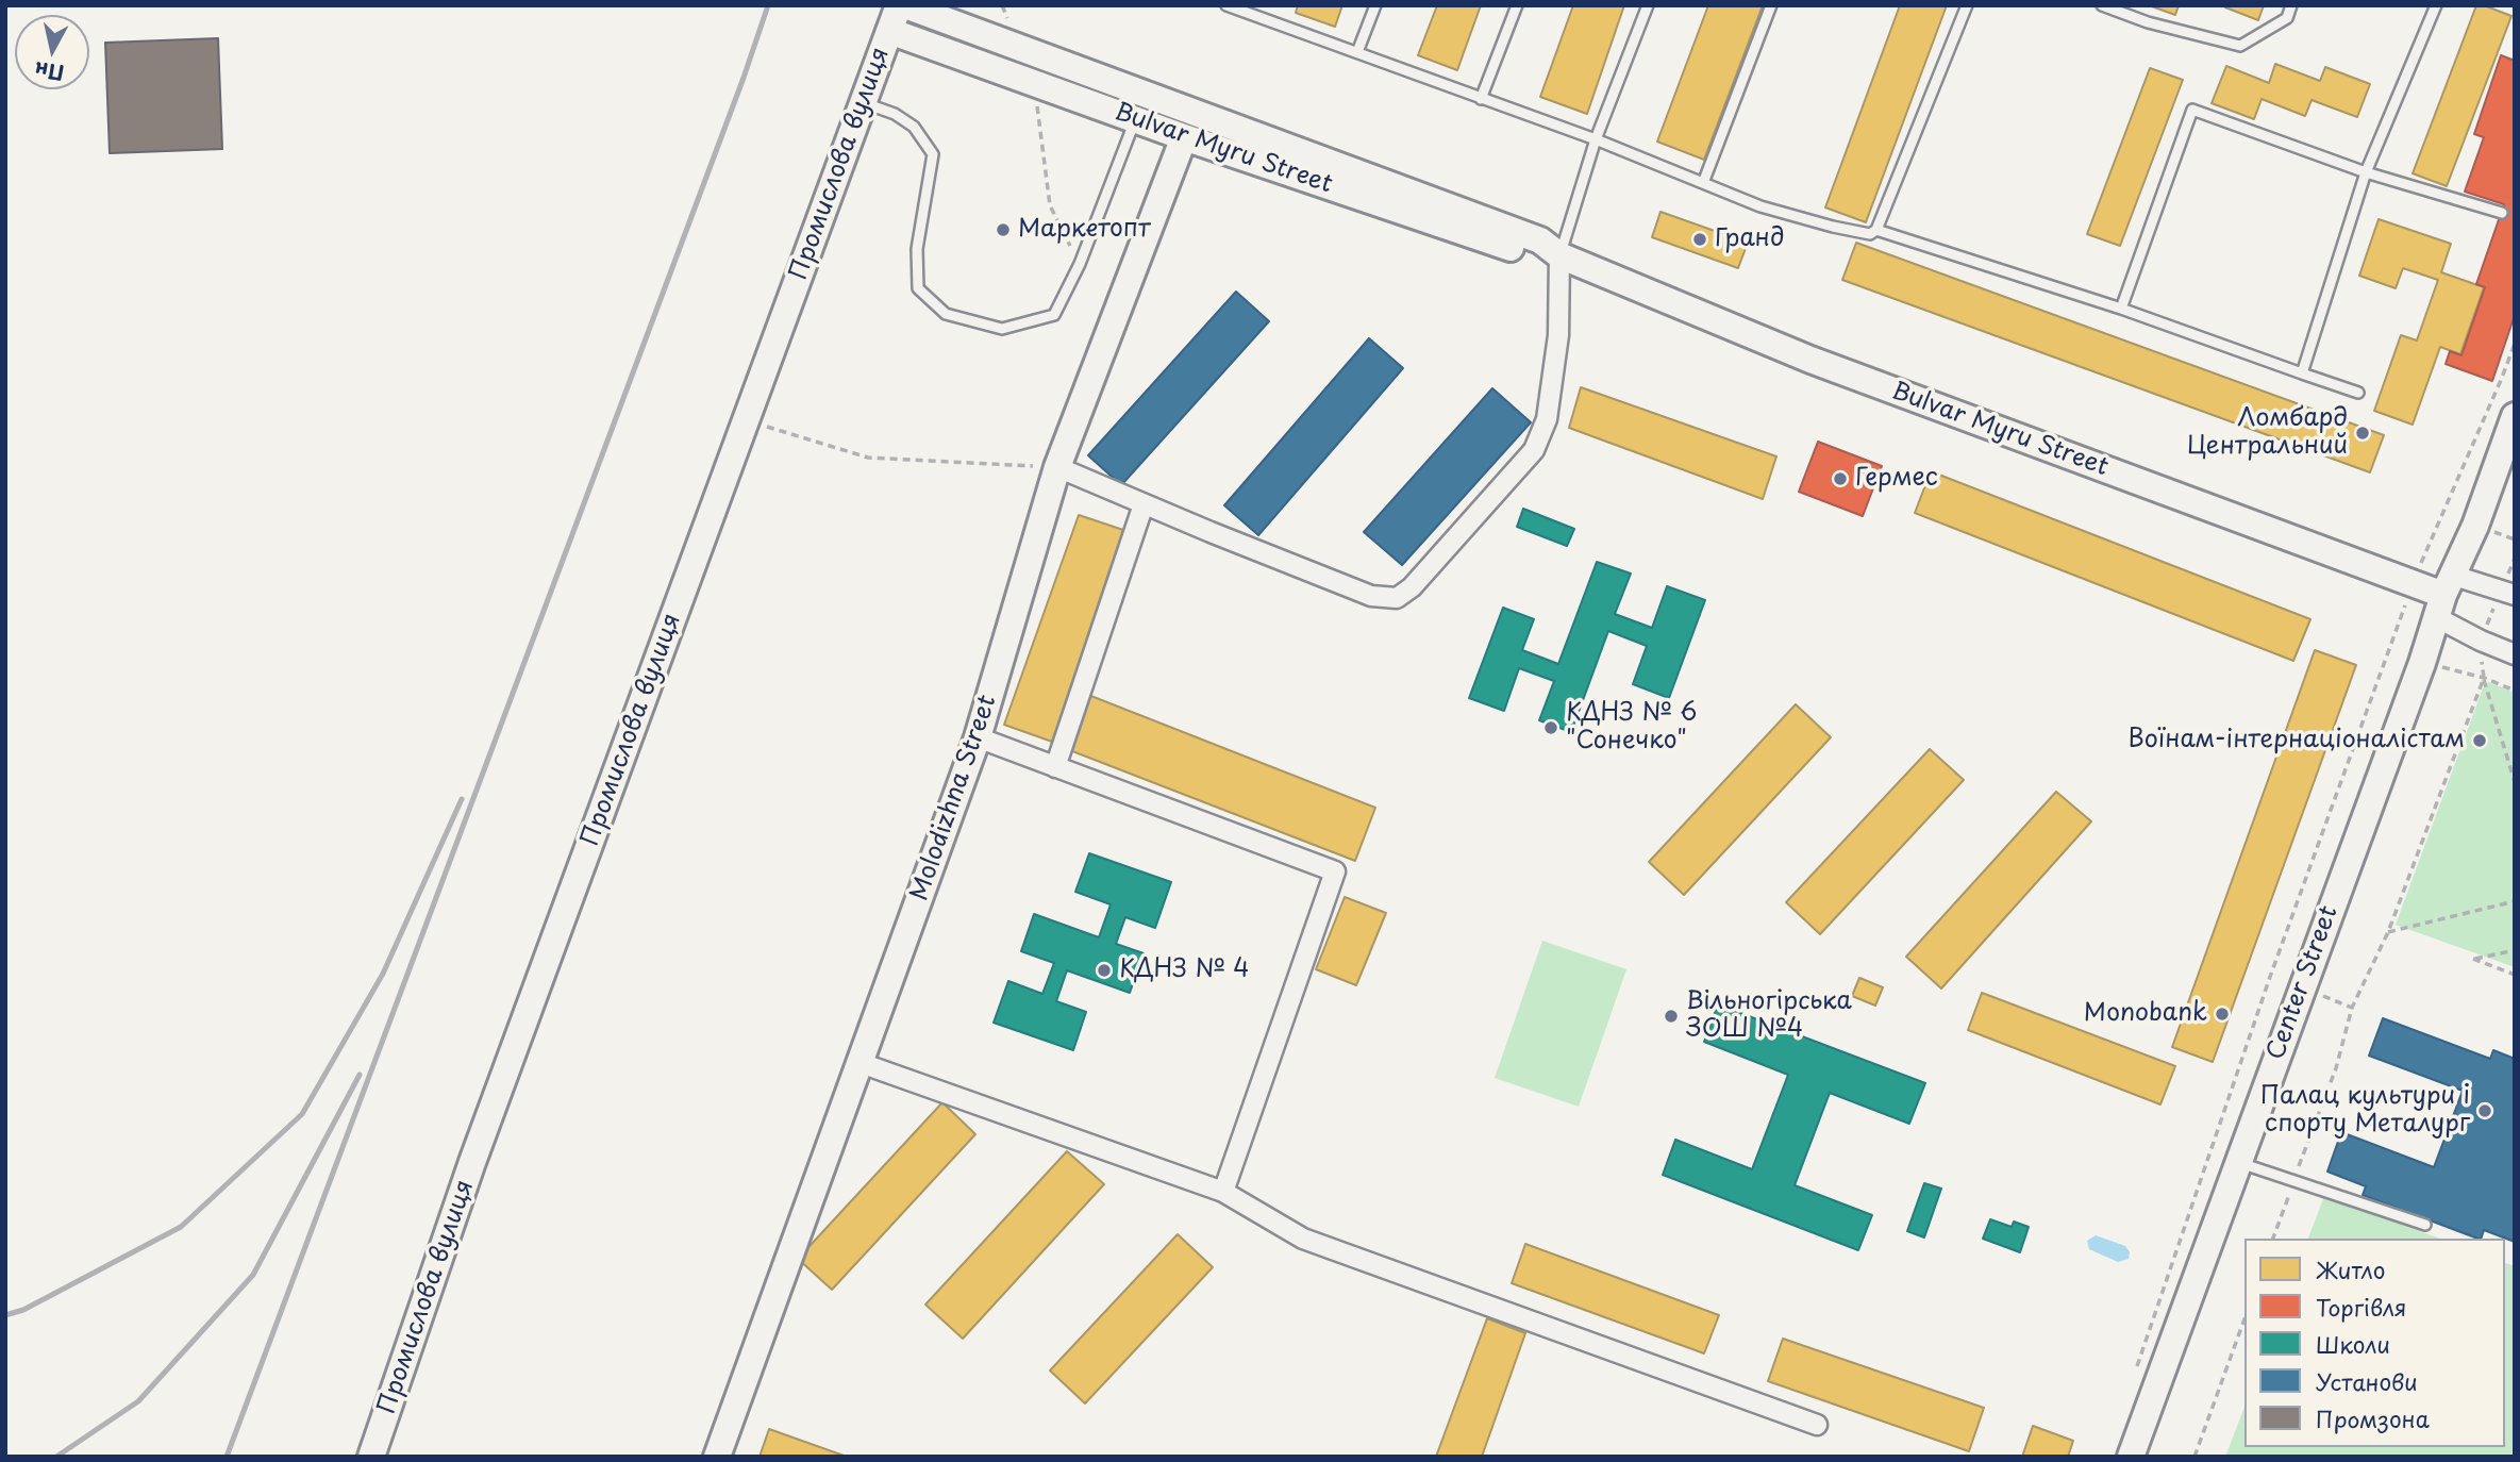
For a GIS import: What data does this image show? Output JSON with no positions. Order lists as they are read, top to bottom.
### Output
{
  "streets": {
    "street": [
      "Bulvar Myru Street",
      "Промислова вулиця",
      "Molodizhna Street",
      "Center Street"
    ]
  },
  "crossings": [
    ["Bulvar Myru Street", "Промислова вулиця"],
    ["Bulvar Myru Street", "Molodizhna Street"],
    ["Bulvar Myru Street", "Center Street"]
  ],
  "places": [
    "Маркетопт",
    "Гранд",
    "Ломбард Центральний",
    "Гермес",
    "КДНЗ № 6 \"Сонечко\"",
    "Воїнам-інтернаціоналістам",
    "КДНЗ № 4",
    "Monobank",
    "Вільногірська ЗОШ №4",
    "Палац культури і спорту Металург"
  ],
  "legend": [
    "Житло",
    "Торгівля",
    "Школи",
    "Установи",
    "Промзона"
  ],
  "north": "bottom"
}
